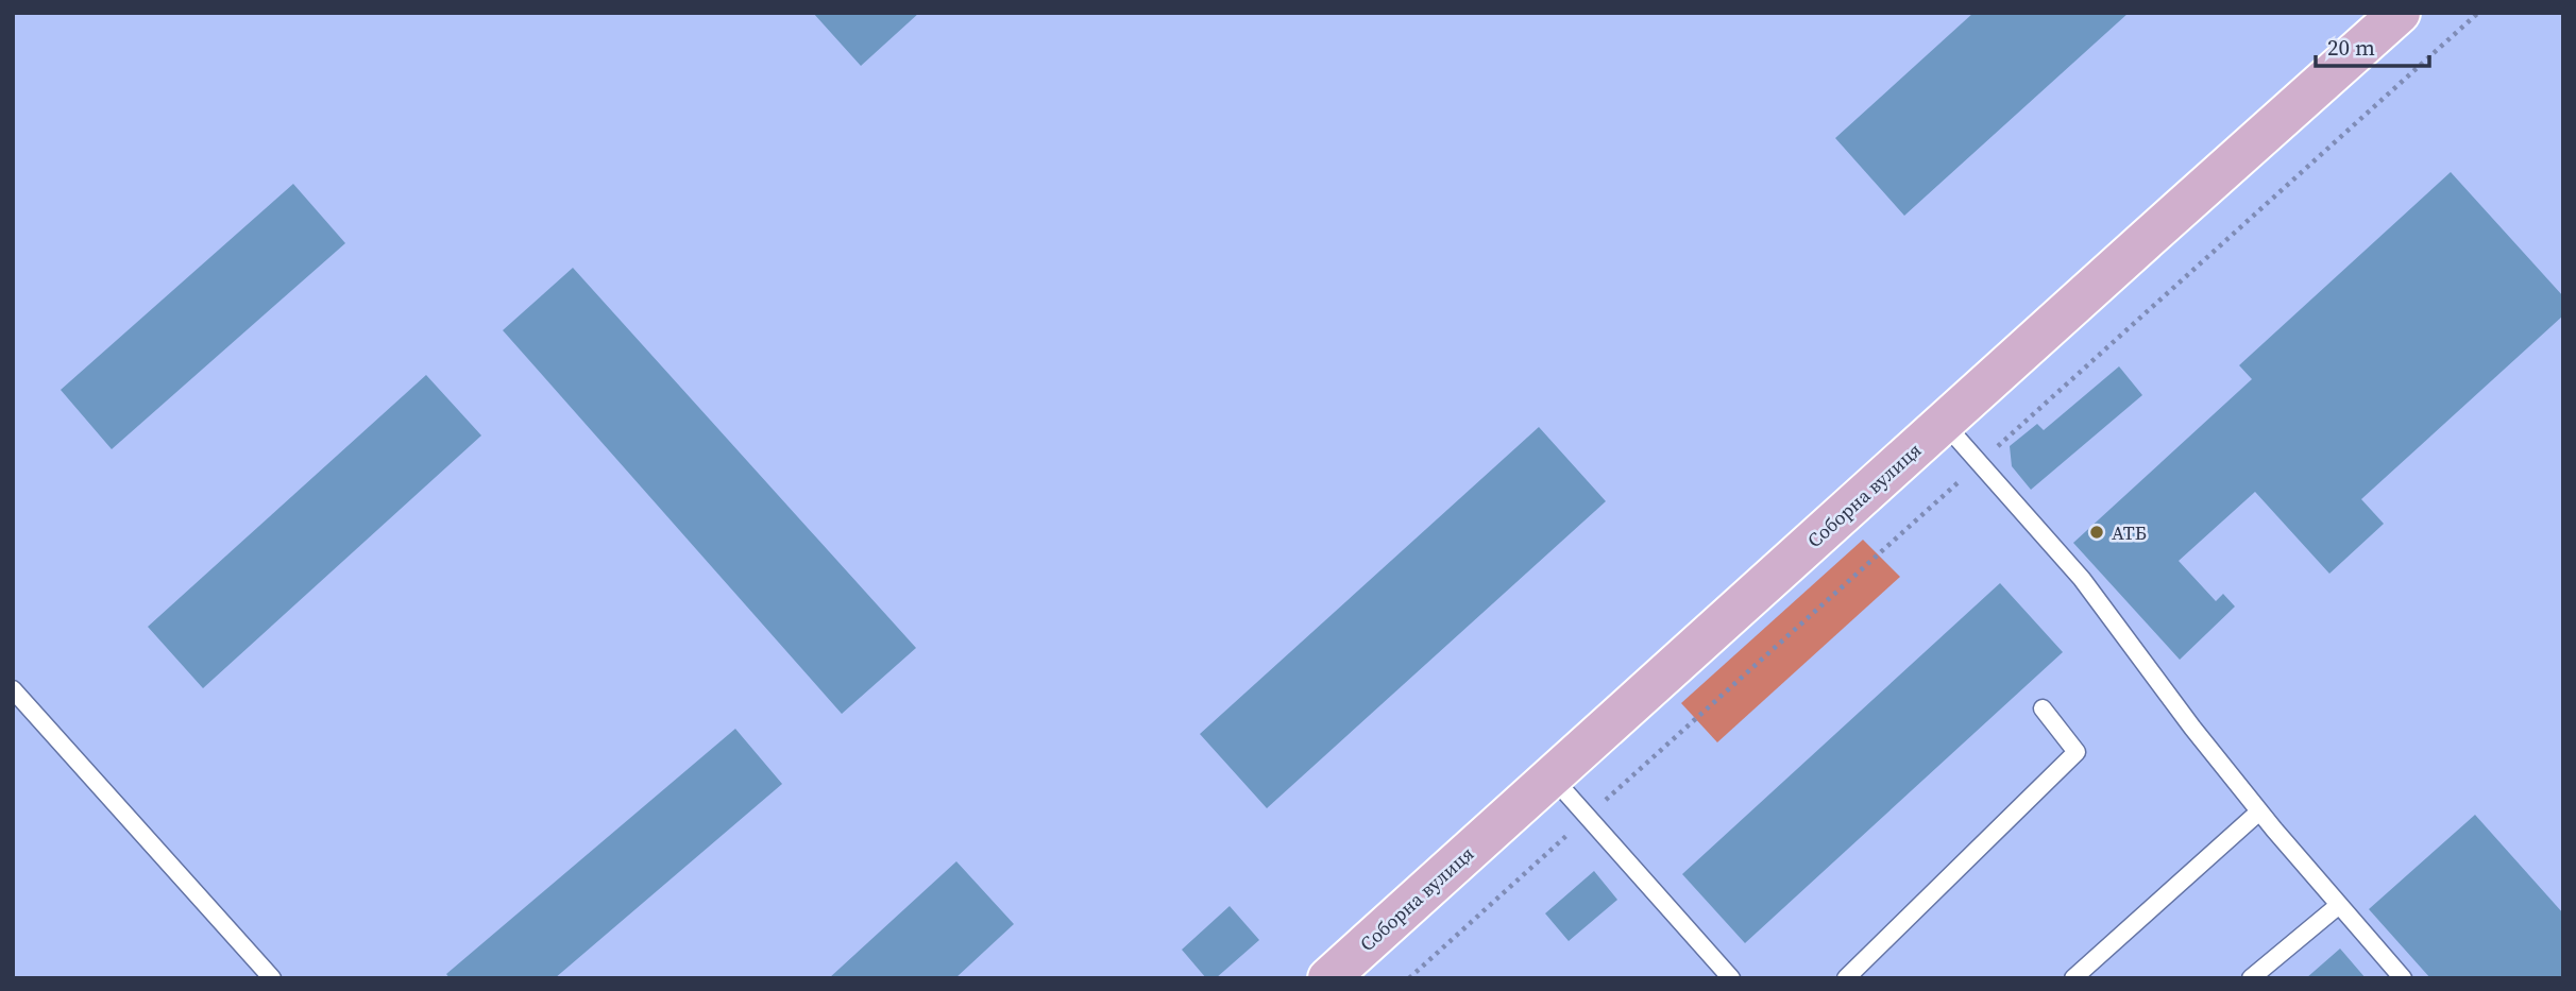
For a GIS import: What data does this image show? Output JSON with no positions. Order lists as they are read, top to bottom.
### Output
{
  "streets": {
    "main road": ["Соборна вулиця"]
  },
  "places": ["АТБ"],
  "scale_bar": "20 m"
}
